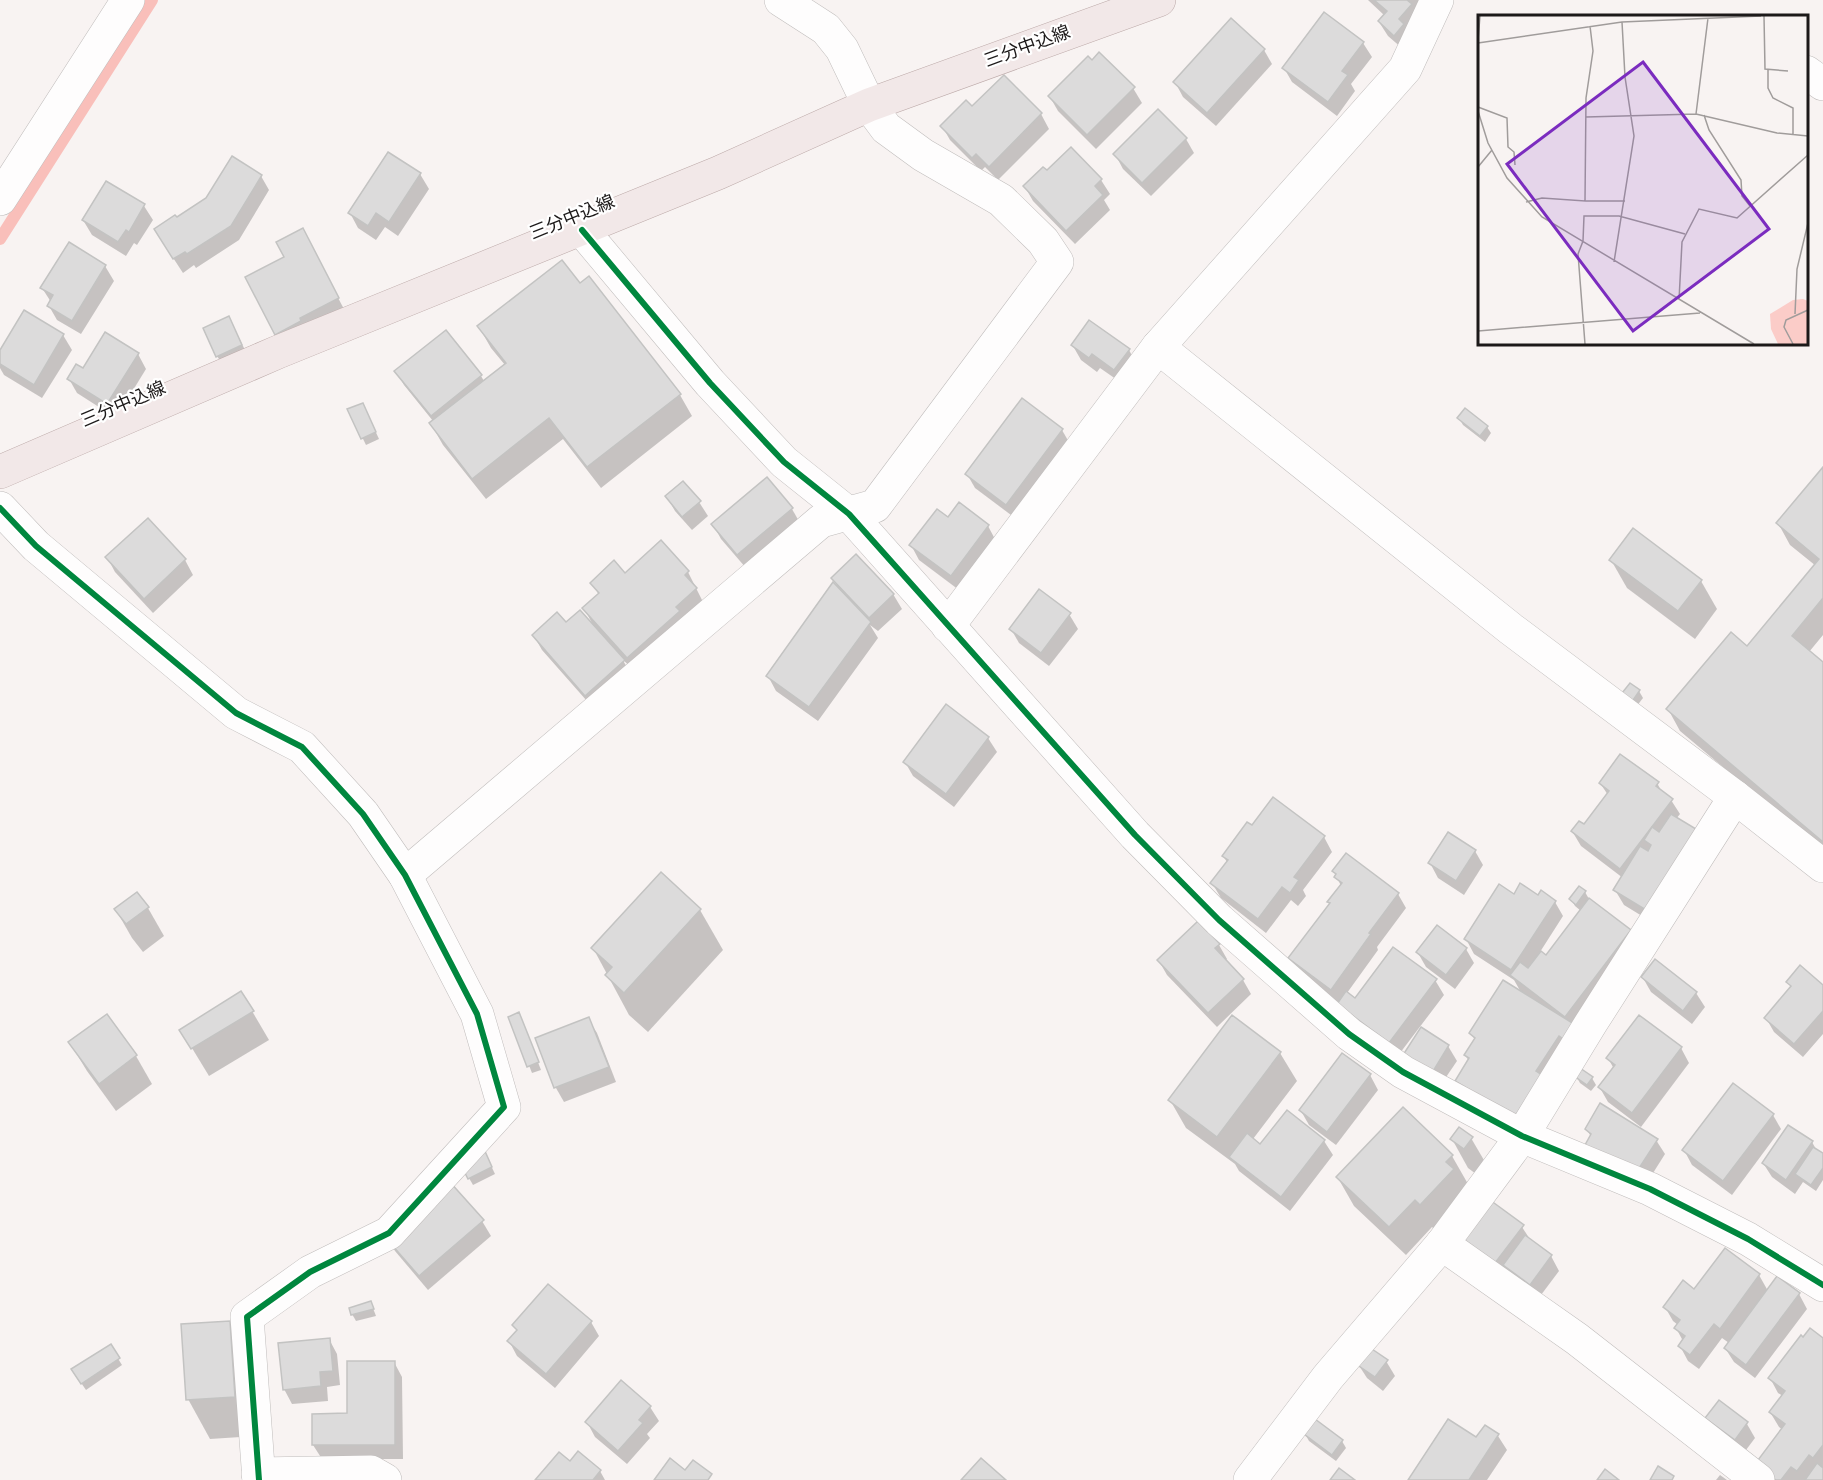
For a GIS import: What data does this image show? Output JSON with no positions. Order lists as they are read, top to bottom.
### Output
{
  "streets": {
    "main road": ["三分中込線"]
  }
}
